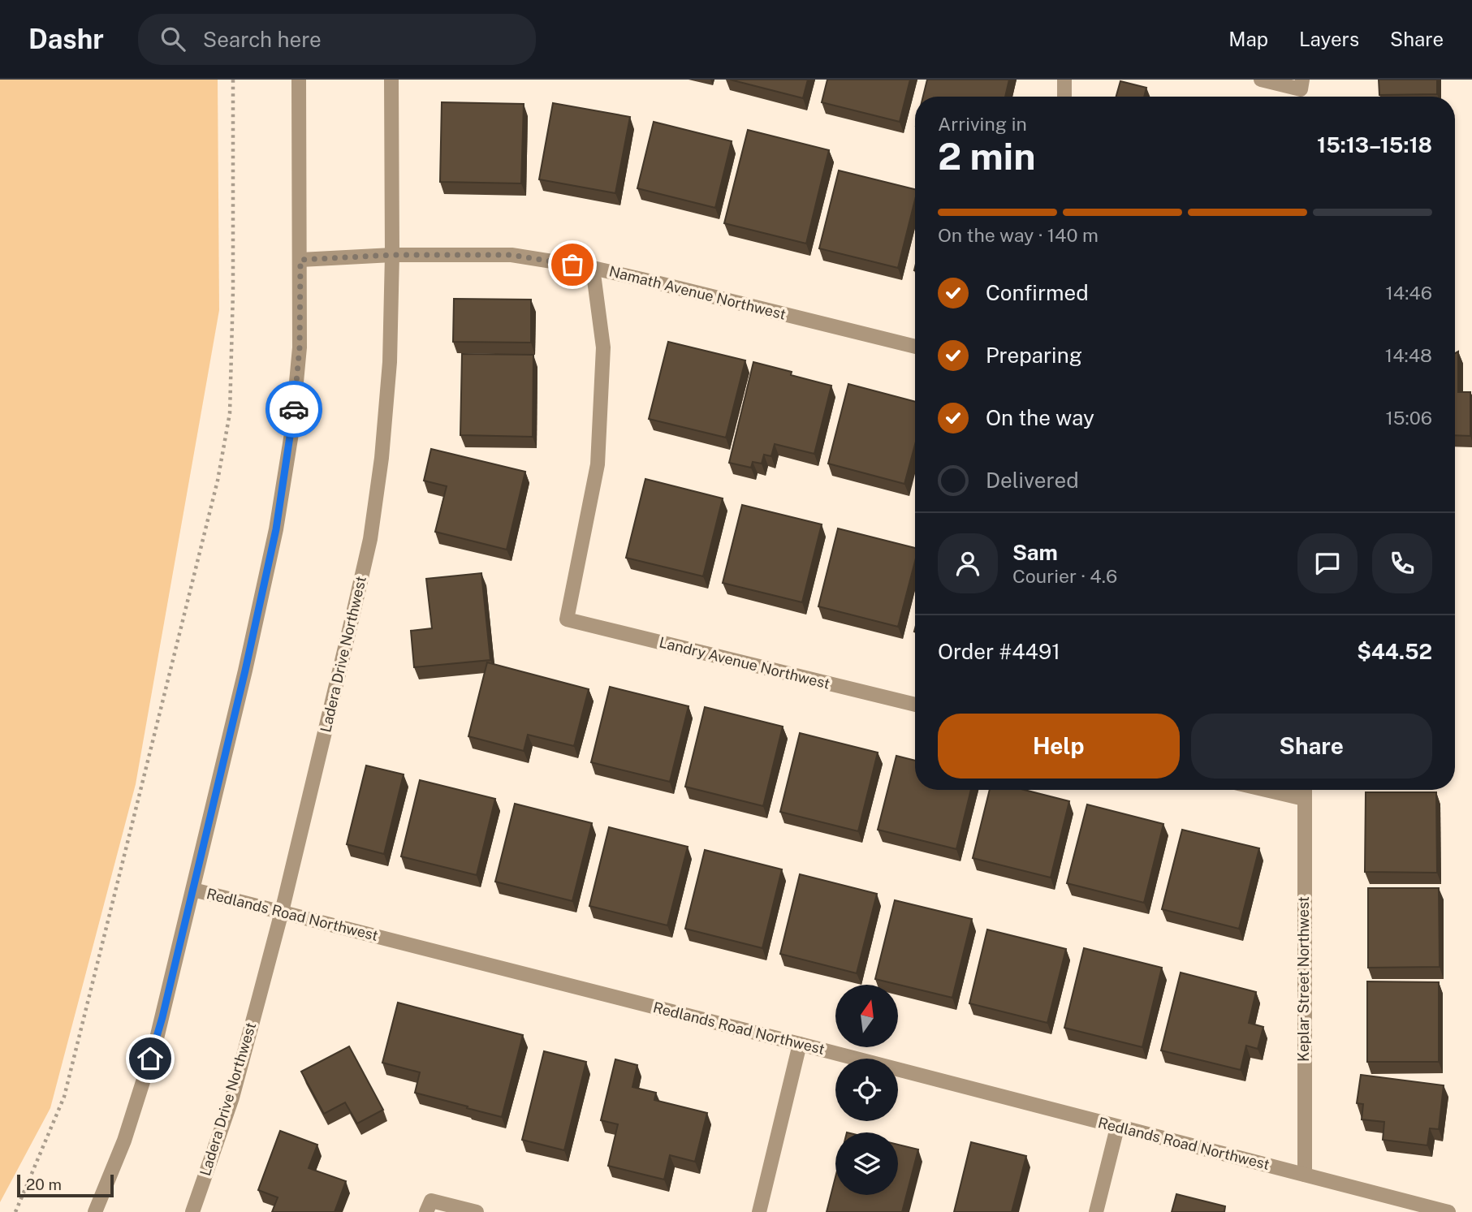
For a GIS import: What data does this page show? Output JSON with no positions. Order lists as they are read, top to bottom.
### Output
{
  "streets": {
    "street": [
      "Namath Avenue Northwest",
      "Ladera Drive Northwest",
      "Landry Avenue Northwest",
      "Redlands Road Northwest",
      "Keplar Street Northwest"
    ]
  },
  "crossings": [
    ["Namath Avenue Northwest", "Ladera Drive Northwest"],
    ["Namath Avenue Northwest", "Landry Avenue Northwest"],
    ["Ladera Drive Northwest", "Redlands Road Northwest"],
    ["Redlands Road Northwest", "Keplar Street Northwest"]
  ],
  "scale_bar": "20 m",
  "north": "top",
  "page": {
    "header": "Dashr",
    "search": "Search here",
    "nav": ["Map", "Layers", "Share"],
    "heading": ["2 min", "Arriving in", "15:13–15:18"],
    "panel": [
      "Sam",
      "Courier · 4.6",
      "Order #4491",
      "$44.52"
    ],
    "bar": "On the way · 140 m",
    "list": [
      ["Confirmed", "14:46"],
      ["Preparing", "14:48"],
      ["On the way", "15:06"],
      "Delivered"
    ],
    "buttons": ["Help", "Share"],
    "scale": "20 m"
  }
}
